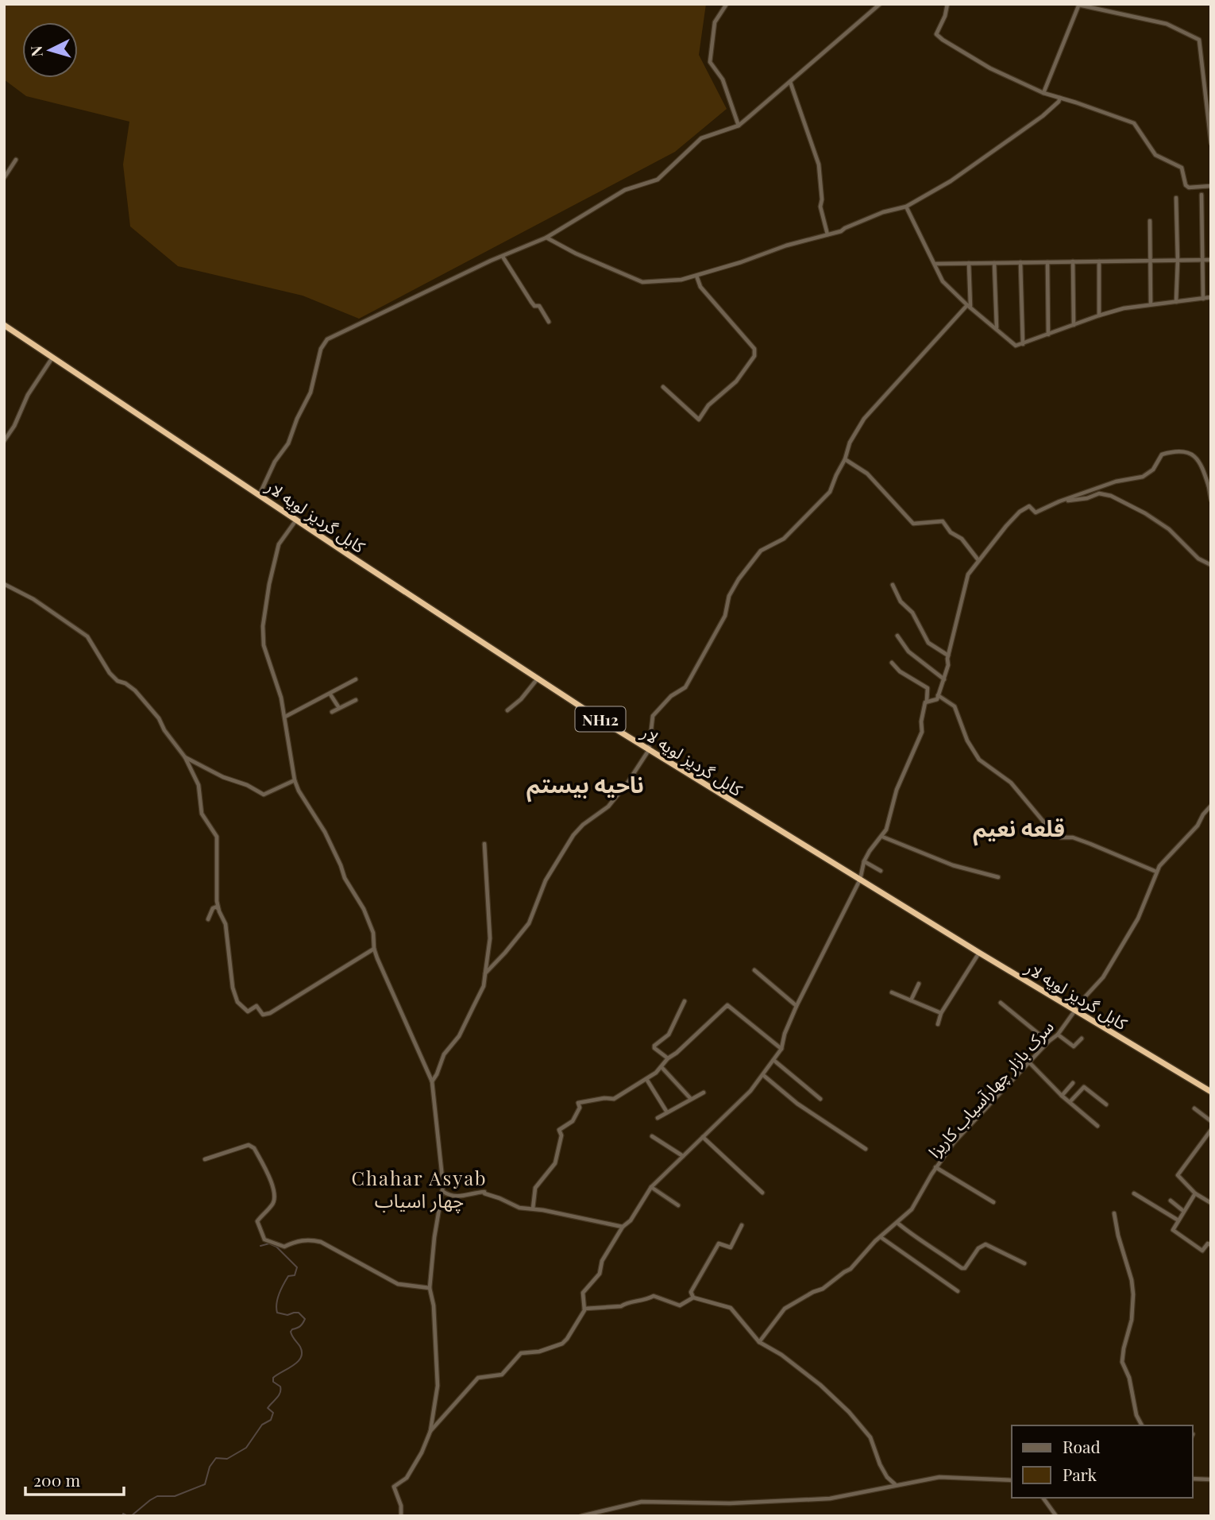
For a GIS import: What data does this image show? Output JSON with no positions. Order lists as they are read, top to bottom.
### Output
{
  "streets": {
    "highway": ["کابل گردیز لویه لار", "NH12"],
    "street": ["سرک بازار چهارآسیاب کاریزا"]
  },
  "crossings": [
    ["کابل گردیز لویه لار", "سرک بازار چهارآسیاب کاریزا"]
  ],
  "districts": ["ناحیه بیستم", "قلعه نعيم", "Chahar Asyab چهار اسیاب"],
  "legend": ["Road", "Park"],
  "scale_bar": "200 m",
  "north": "left"
}
